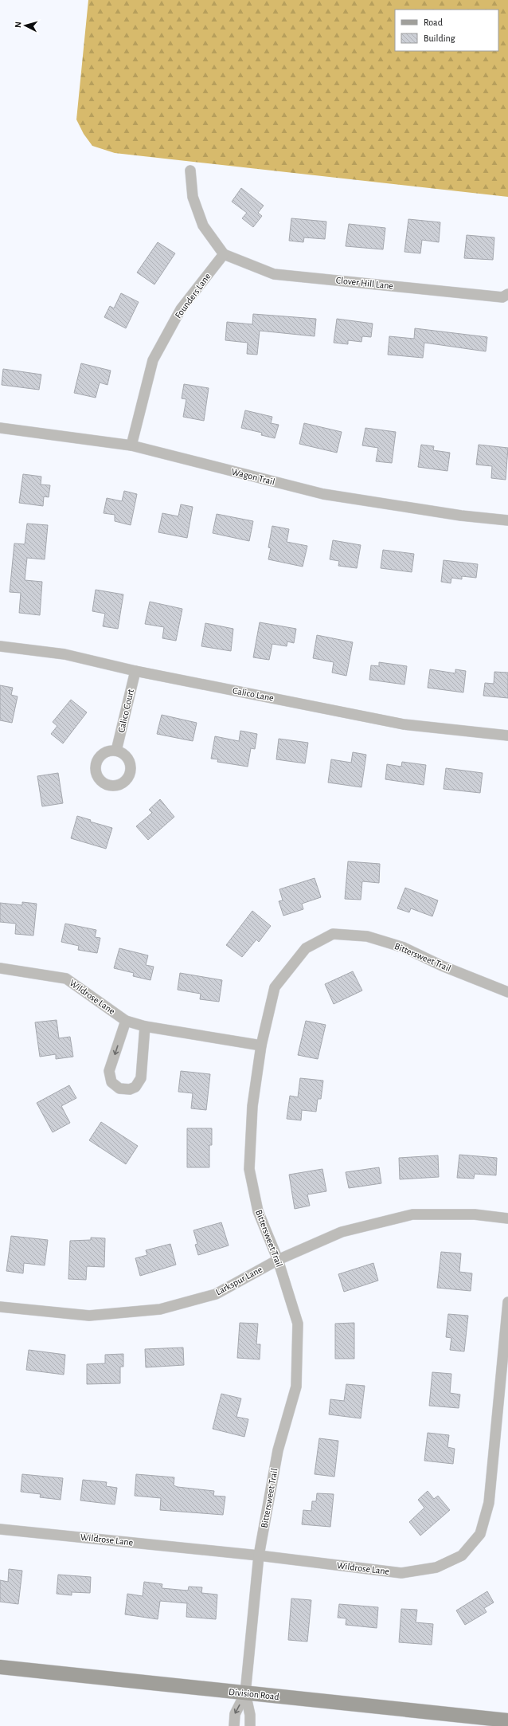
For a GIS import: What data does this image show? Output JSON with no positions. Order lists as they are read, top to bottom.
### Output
{
  "streets": {
    "street": [
      "Clover Hill Lane",
      "Founders Lane",
      "Wagon Trail",
      "Calico Lane",
      "Calico Court",
      "Bittersweet Trail",
      "Wildrose Lane",
      "Larkspur Lane",
      "Division Road"
    ]
  },
  "crossings": [
    ["Clover Hill Lane", "Founders Lane"],
    ["Founders Lane", "Wagon Trail"],
    ["Calico Lane", "Calico Court"],
    ["Bittersweet Trail", "Wildrose Lane"],
    ["Bittersweet Trail", "Larkspur Lane"],
    ["Bittersweet Trail", "Division Road"]
  ],
  "legend": ["Road", "Building"],
  "north": "left"
}
